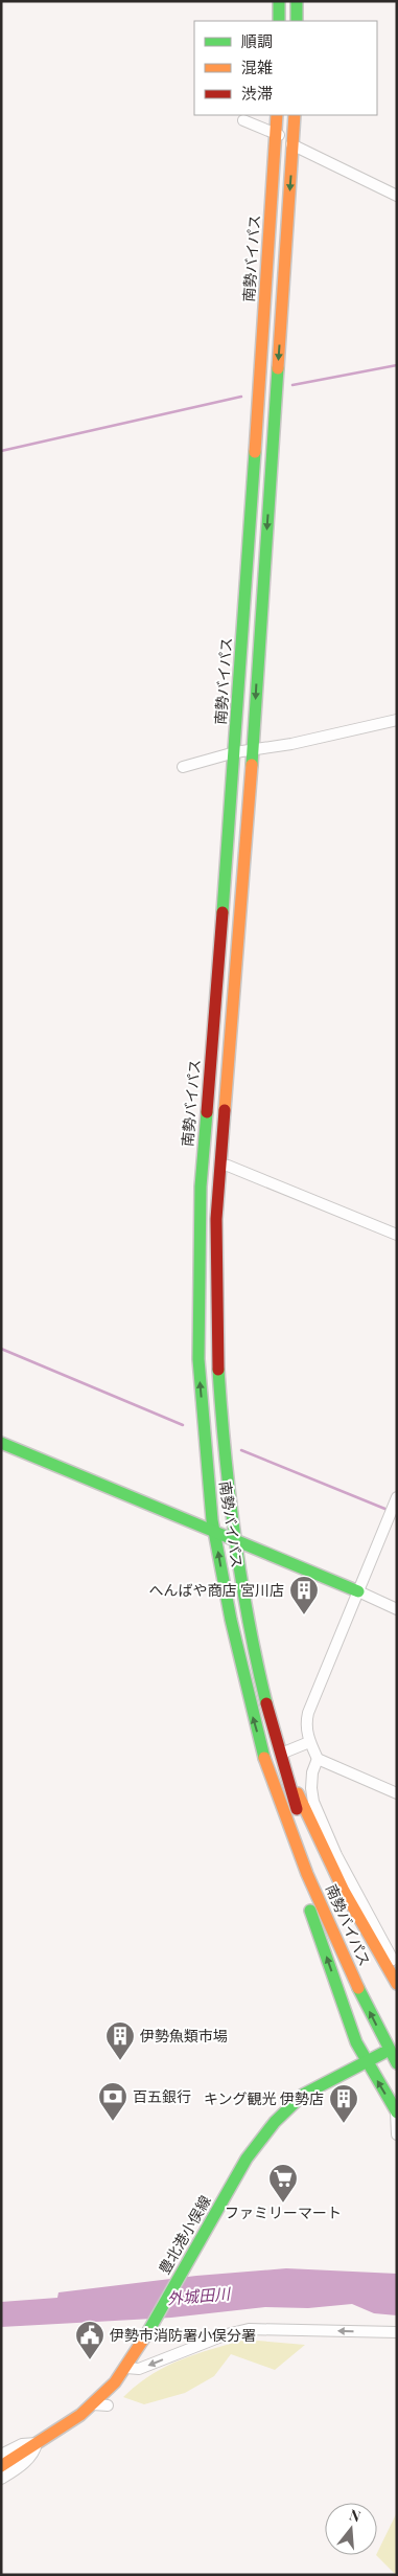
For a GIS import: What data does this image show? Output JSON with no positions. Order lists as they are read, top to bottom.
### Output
{
  "streets": {
    "main road": ["南勢バイパス", "豊北港小俣線"]
  },
  "water": ["外城田川"],
  "places": {
    "building": ["へんばや商店 宮川店", "伊勢魚類市場", "キング観光 伊勢店"],
    "bank": ["百五銀行"],
    "supermarket": ["ファミリーマート"],
    "public building": ["伊勢市消防署小俣分署"]
  },
  "legend": ["順調", "混雑", "渋滞"],
  "north": "top"
}
